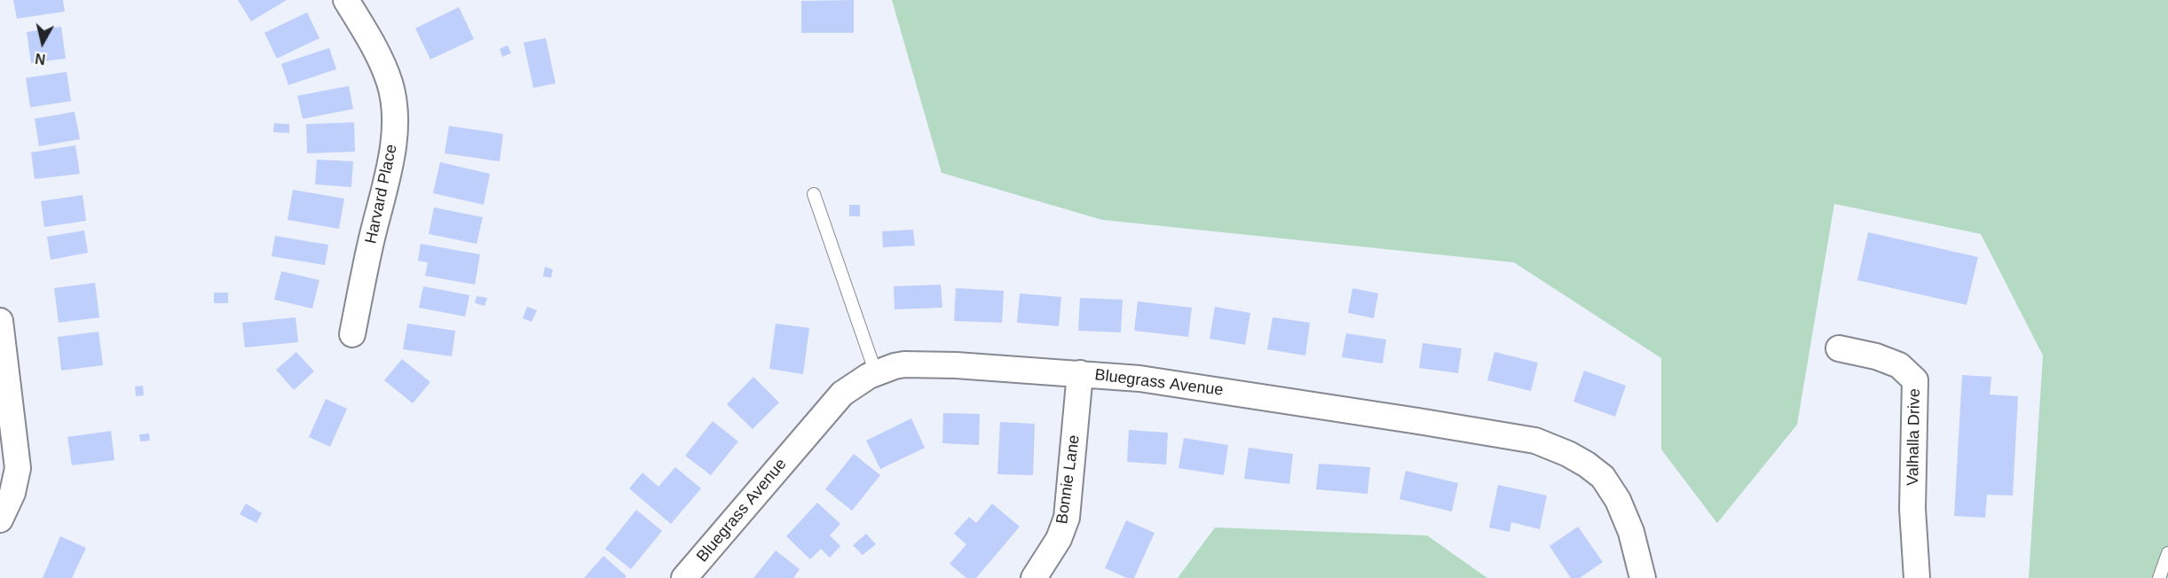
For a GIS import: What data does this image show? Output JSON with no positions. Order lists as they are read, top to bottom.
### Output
{
  "streets": {
    "street": [
      "Harvard Place",
      "Bluegrass Avenue",
      "Valhalla Drive",
      "Bonnie Lane"
    ]
  },
  "crossings": [
    ["Bluegrass Avenue", "Bonnie Lane"]
  ],
  "north": "bottom"
}
